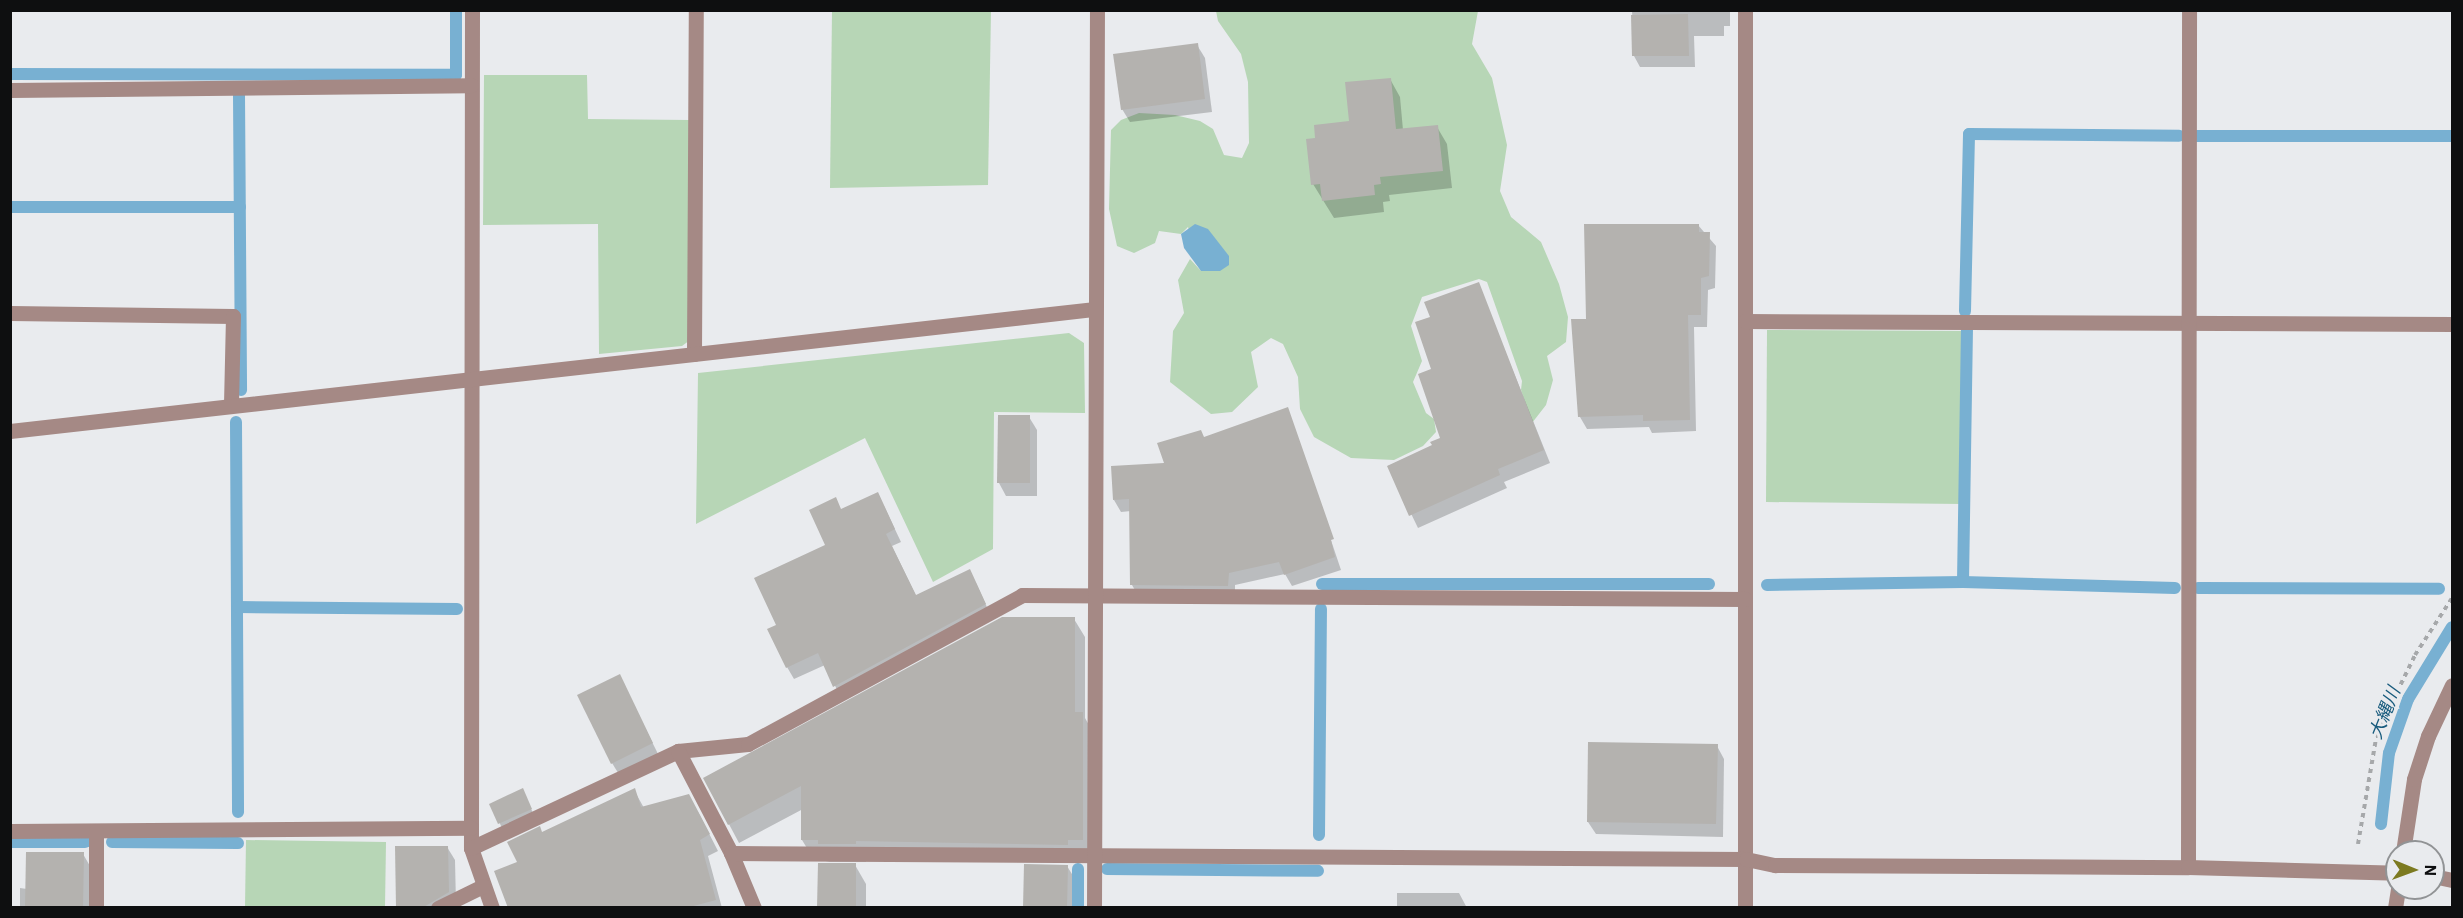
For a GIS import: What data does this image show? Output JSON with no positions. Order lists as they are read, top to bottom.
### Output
{
  "water": ["大縄川"],
  "north": "right"
}
